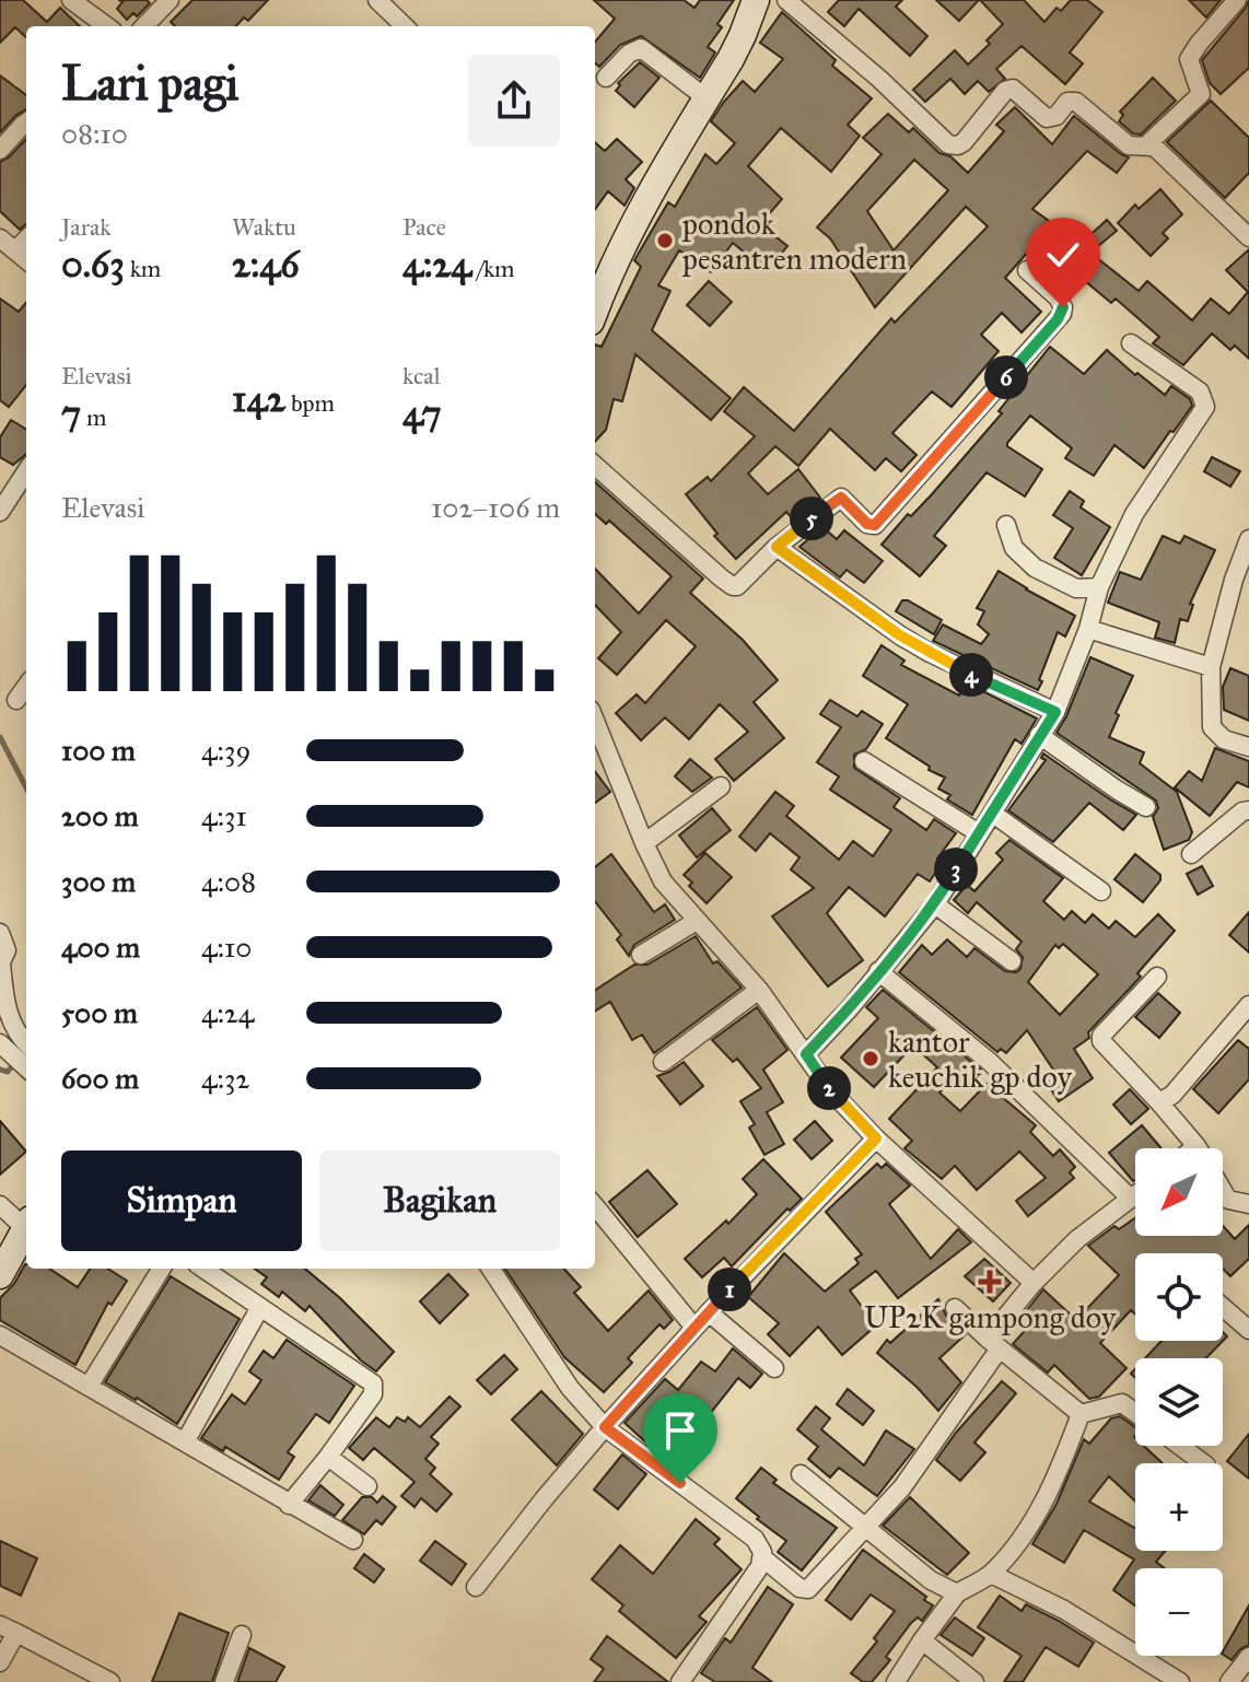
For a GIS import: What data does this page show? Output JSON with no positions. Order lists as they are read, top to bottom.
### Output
{
  "places": {
    "other": ["pondok pesantren modern", "kantor keuchik gp doy"],
    "health": ["UP2K gampong doy"]
  },
  "north": "bottom left",
  "page": {
    "heading": ["Lari pagi", "08:10"],
    "stats": [
      ["Jarak", "0.63 km"],
      ["Waktu", "2:46"],
      ["Pace", "4:24 /km"],
      ["Elevasi", "7 m"],
      ["142 bpm"],
      ["kcal", "47"]
    ],
    "pins": [
      "6",
      "5",
      "4",
      "3",
      "2",
      "1"
    ],
    "chart": ["Elevasi", "102–106 m"],
    "list": [
      {
        "name": "100 m",
        "note": "4:39"
      },
      {
        "name": "200 m",
        "note": "4:31"
      },
      {
        "name": "300 m",
        "note": "4:08"
      },
      {
        "name": "400 m",
        "note": "4:10"
      },
      {
        "name": "500 m",
        "note": "4:24"
      },
      {
        "name": "600 m",
        "note": "4:32"
      }
    ],
    "buttons": ["Simpan", "Bagikan"],
    "map_buttons": ["+", "−"]
  }
}
